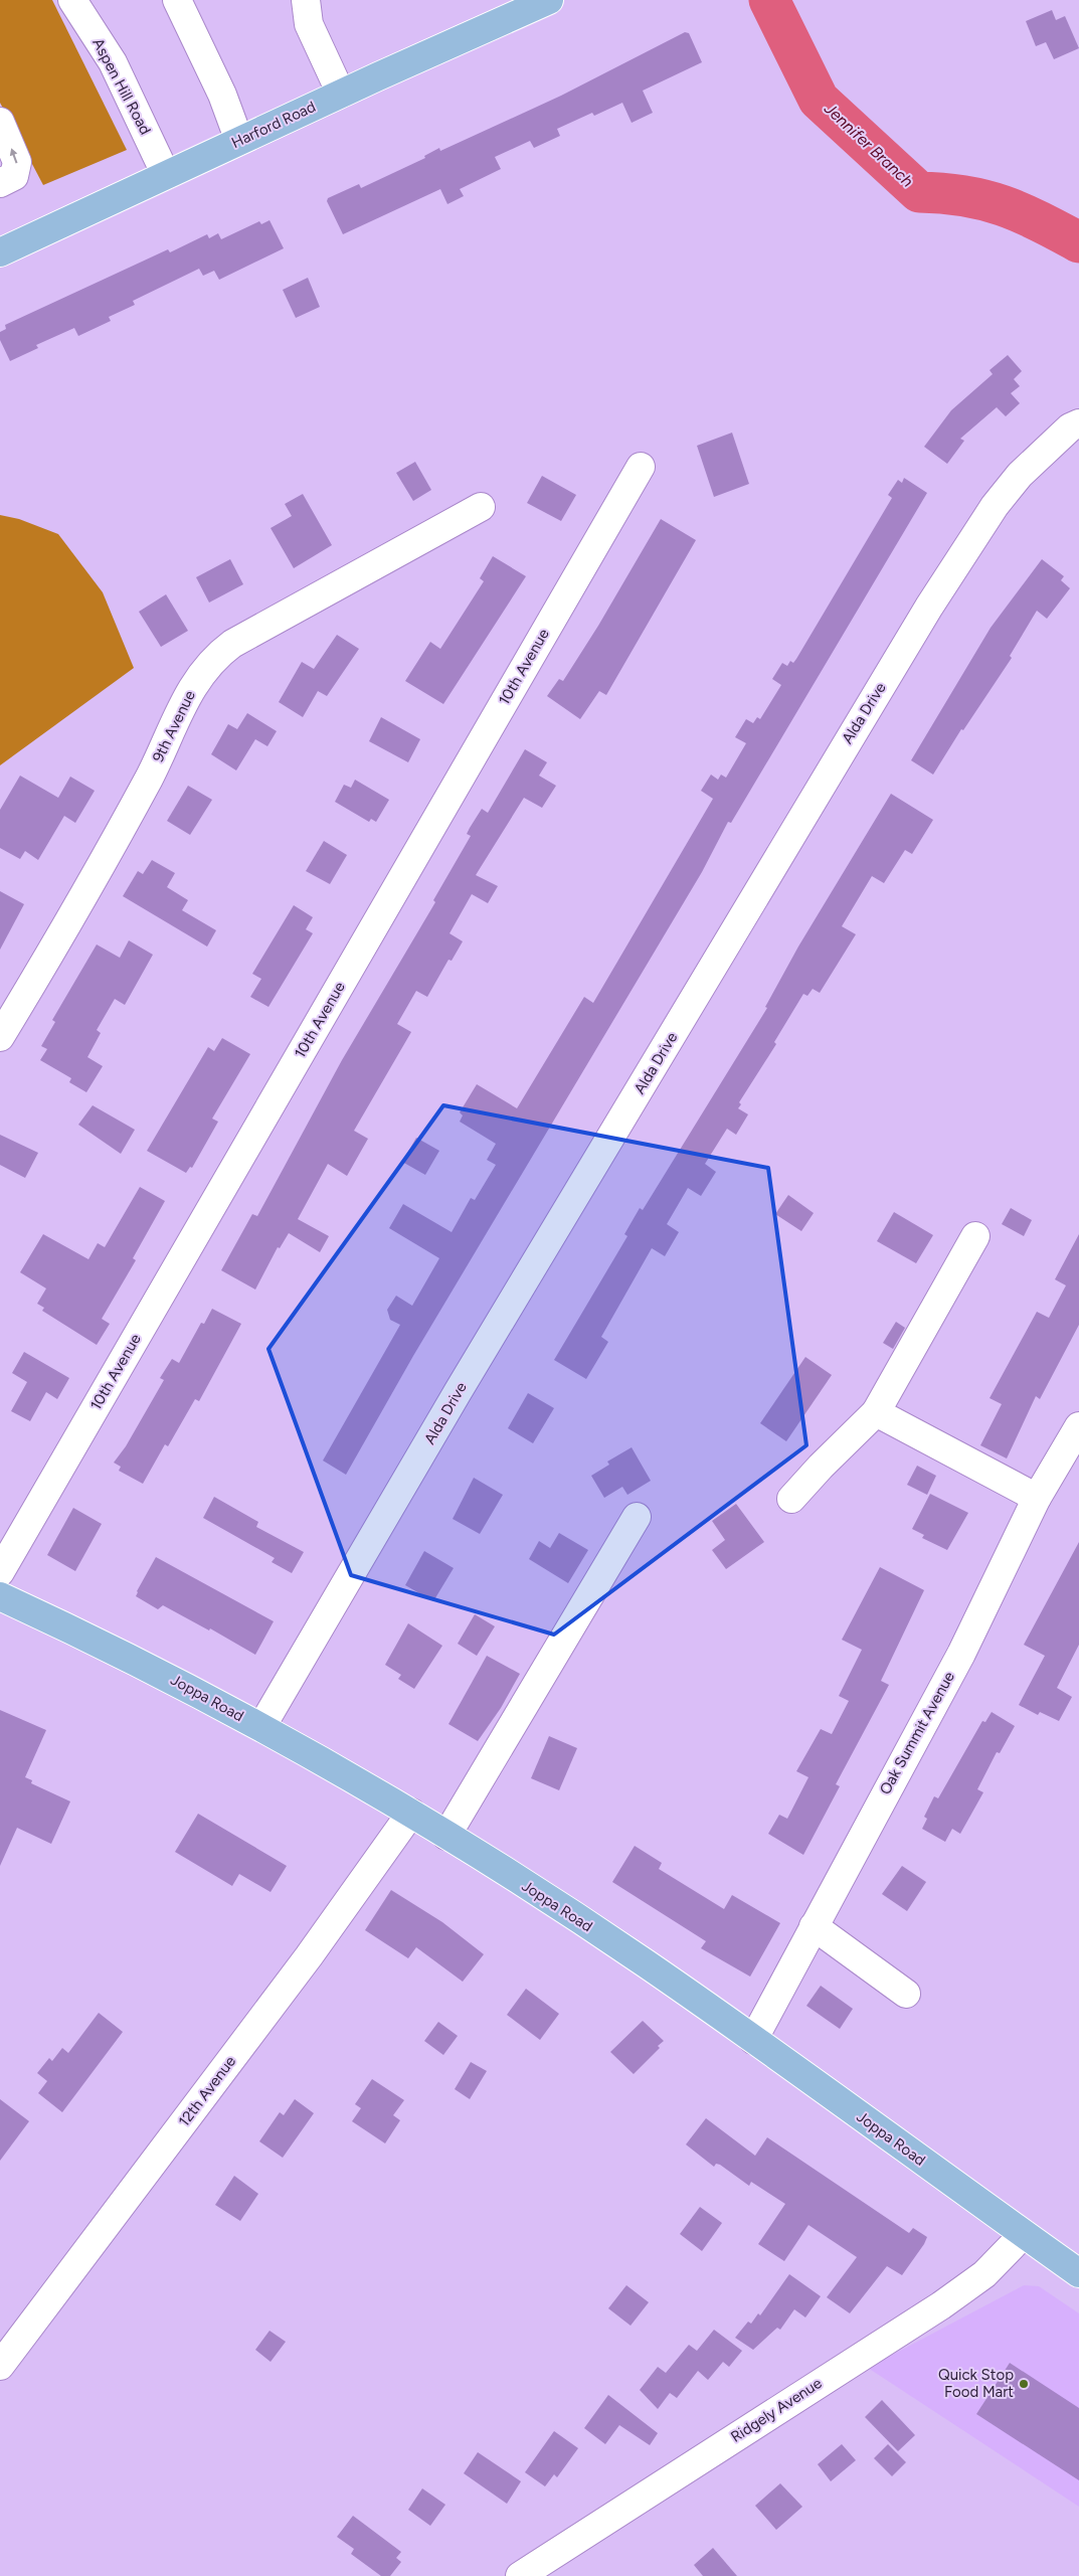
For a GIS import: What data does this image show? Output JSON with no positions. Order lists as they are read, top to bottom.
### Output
{
  "streets": {
    "main road": ["Harford Road", "Joppa Road"],
    "street": [
      "Aspen Hill Road",
      "10th Avenue",
      "Alda Drive",
      "9th Avenue",
      "Oak Summit Avenue",
      "12th Avenue",
      "Ridgely Avenue"
    ]
  },
  "crossings": [
    ["Aspen Hill Road", "Harford Road"],
    ["Alda Drive", "Joppa Road"],
    ["Joppa Road", "Oak Summit Avenue"],
    ["Joppa Road", "12th Avenue"],
    ["Joppa Road", "Ridgely Avenue"]
  ],
  "water": ["Jennifer Branch"],
  "places": ["Quick Stop Food Mart"]
}
